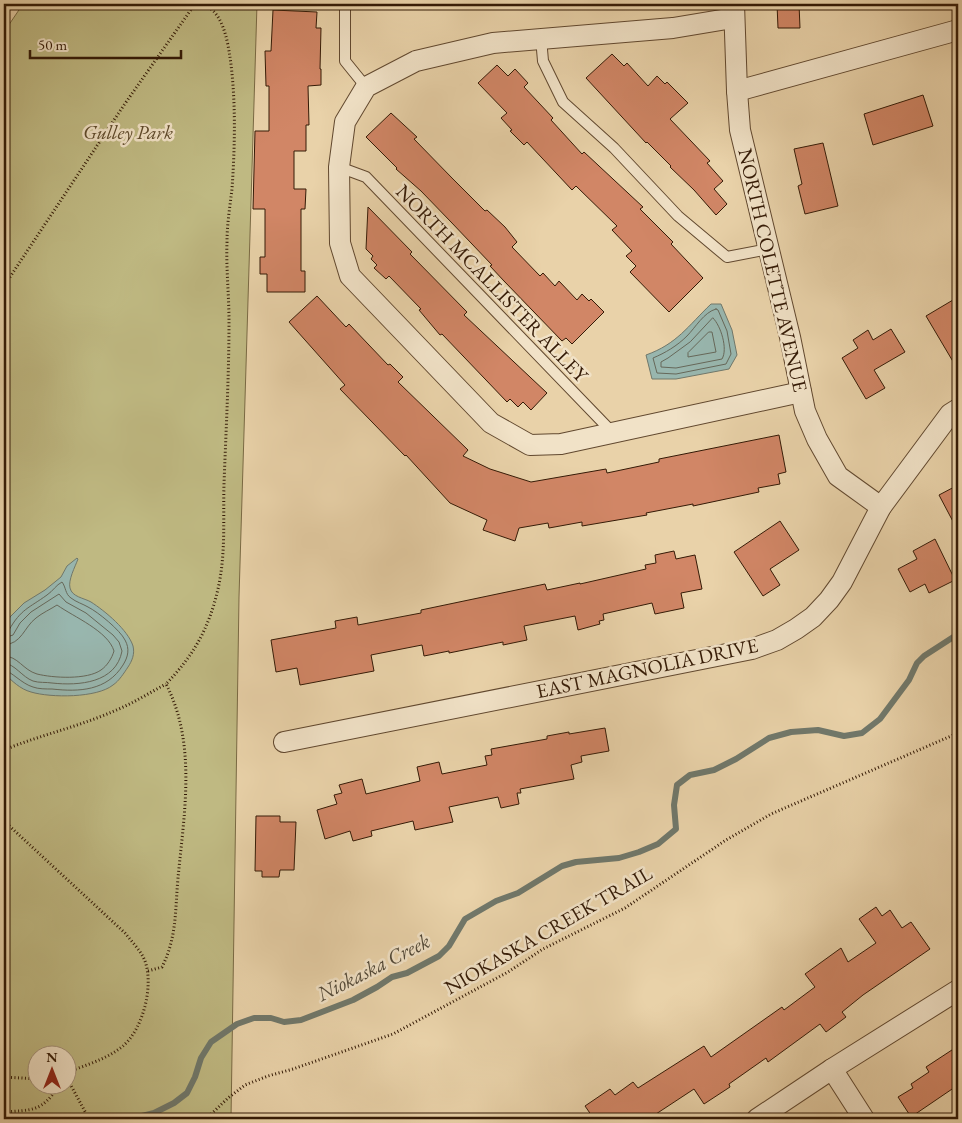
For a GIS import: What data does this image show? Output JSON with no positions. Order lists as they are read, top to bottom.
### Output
{
  "streets": {
    "street": ["NORTH COLETTE AVENUE", "EAST MAGNOLIA DRIVE"],
    "lane": ["NORTH MCALLISTER ALLEY"],
    "path": ["NIOKASKA CREEK TRAIL"]
  },
  "crossings": [
    ["NORTH COLETTE AVENUE", "EAST MAGNOLIA DRIVE"]
  ],
  "water": ["Niokaska Creek"],
  "parks": ["Gulley Park"],
  "scale_bar": "50 m",
  "north": "top"
}
